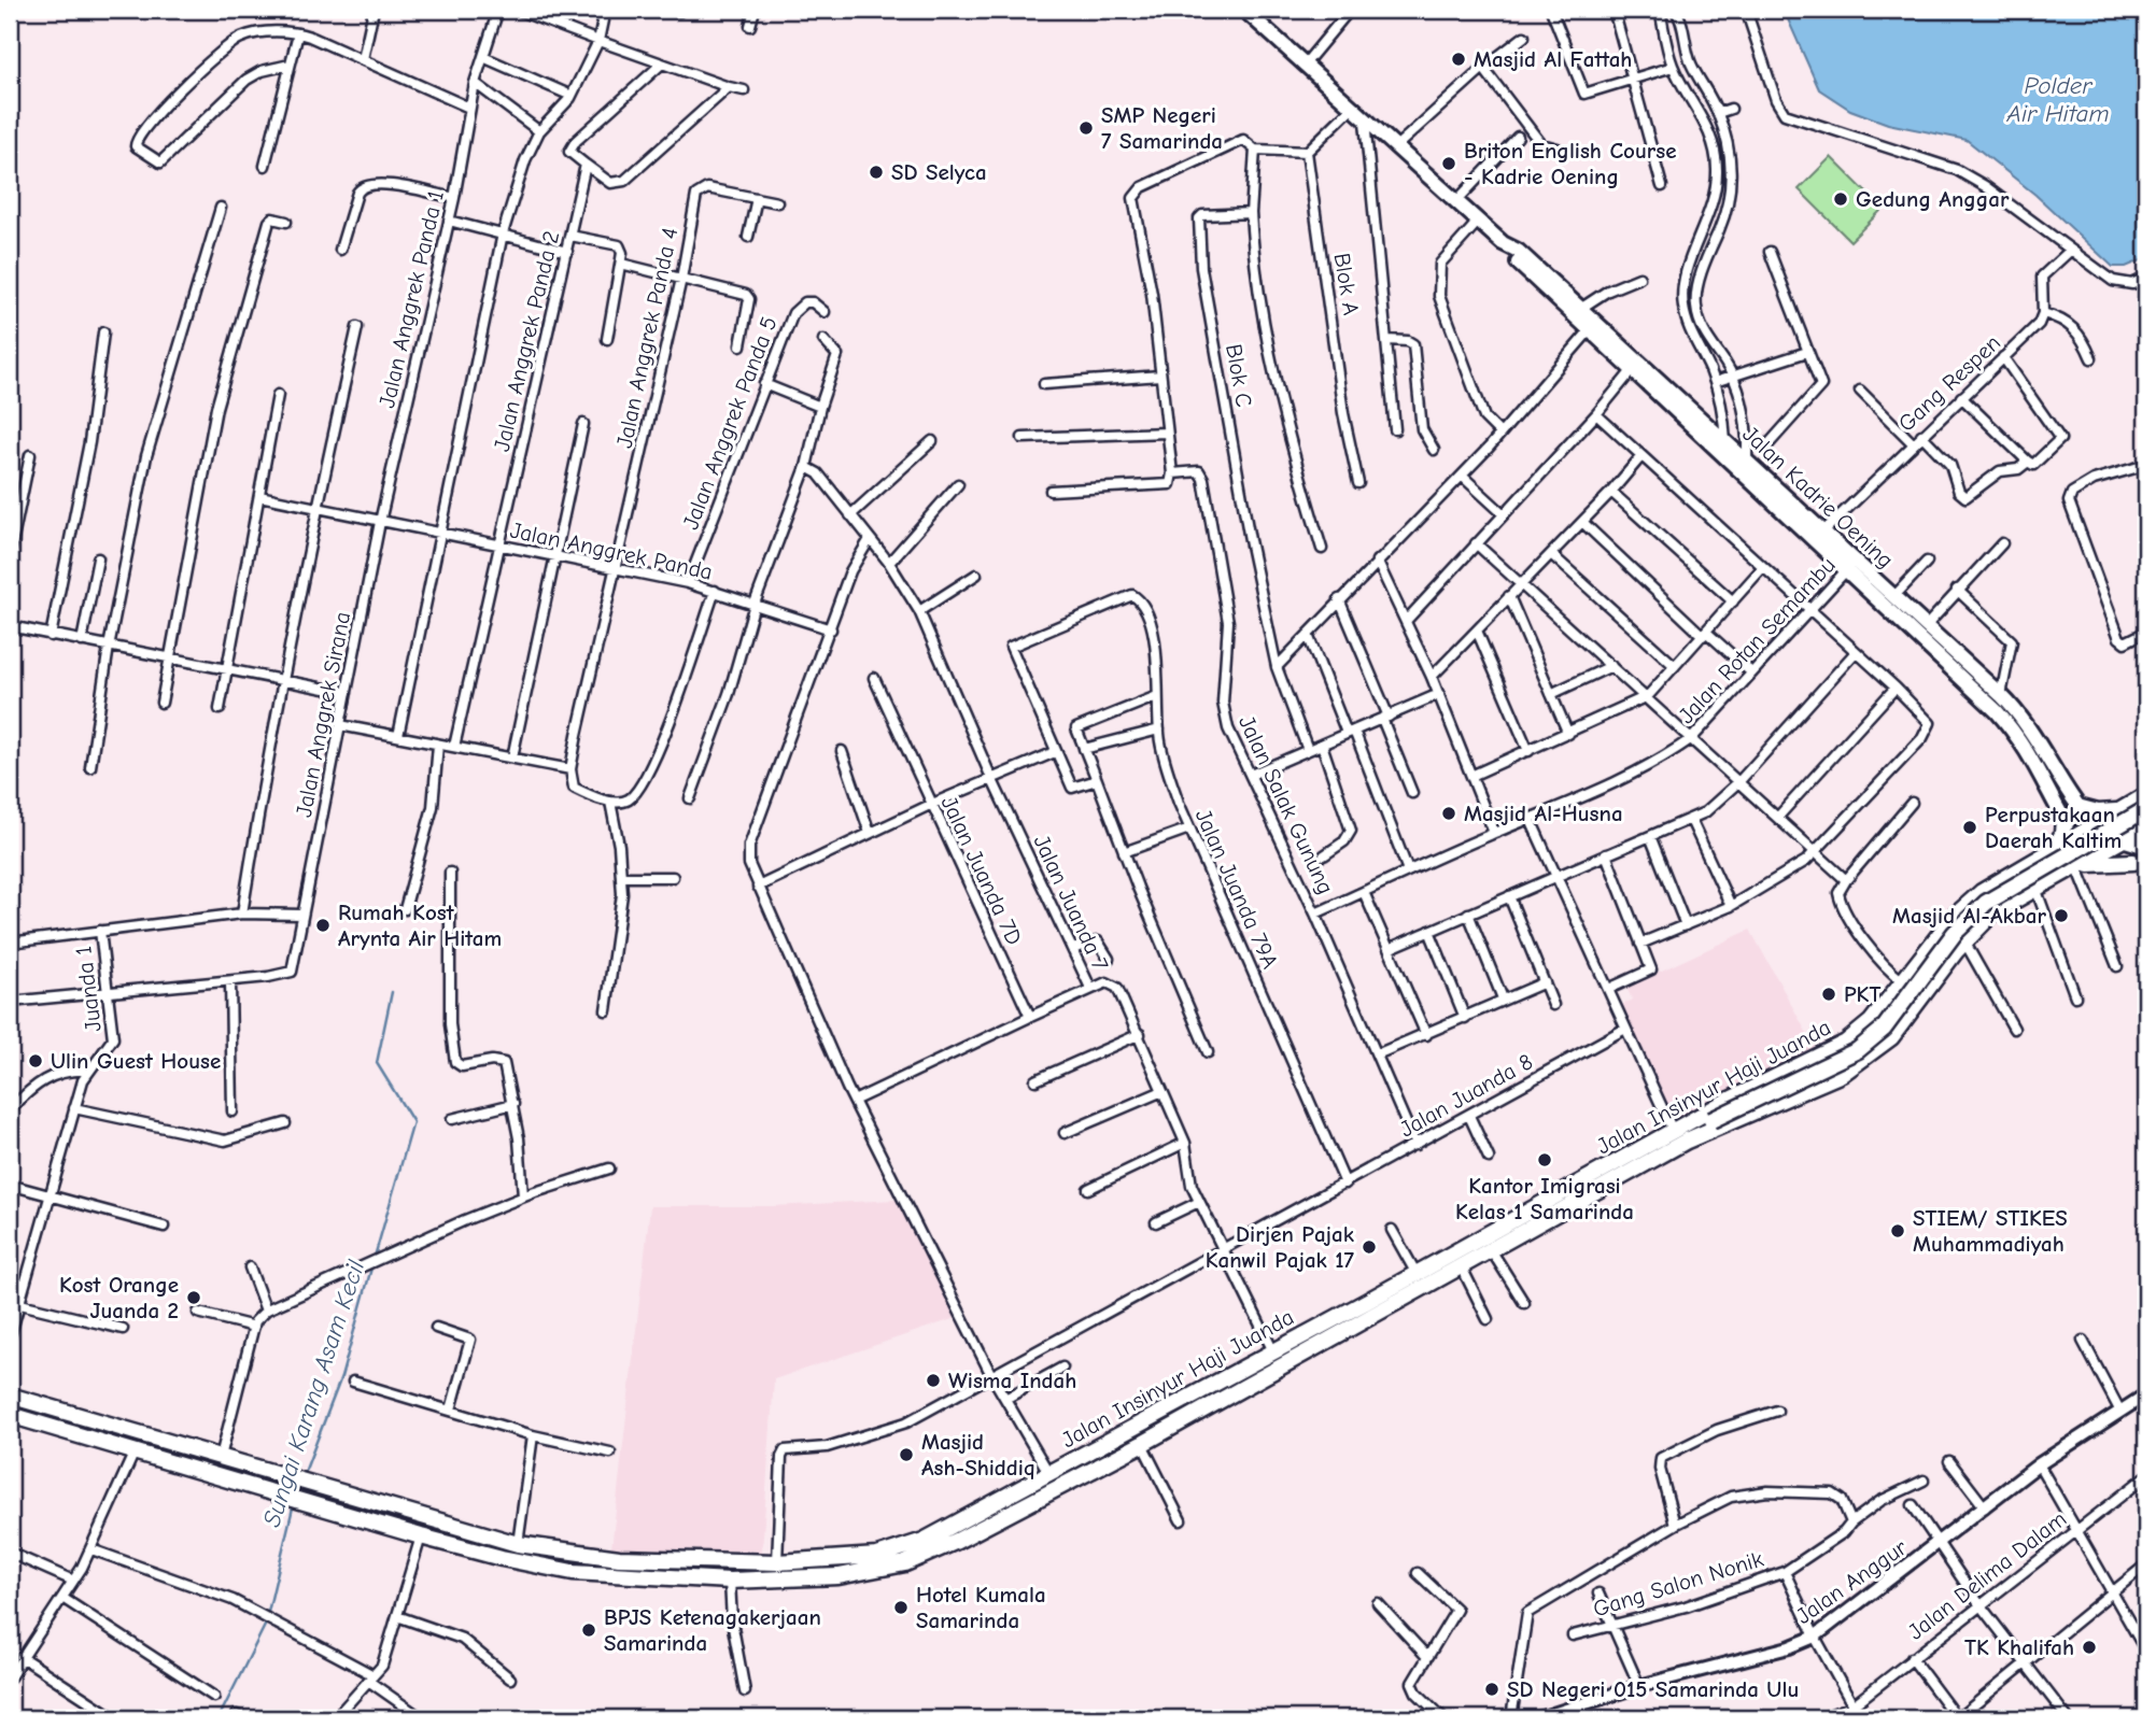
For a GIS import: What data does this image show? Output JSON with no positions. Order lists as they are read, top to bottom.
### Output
{
  "streets": {
    "highway": ["Jalan Insinyur Haji Juanda"],
    "main road": ["Jalan Kadrie Oening"],
    "street": [
      "Blok A",
      "Jalan Anggrek Panda 1",
      "Jalan Anggrek Panda 4",
      "Jalan Anggrek Panda 2",
      "Blok C",
      "Gang Respen",
      "Jalan Anggrek Panda 5",
      "Jalan Anggrek Panda",
      "Jalan Rotan Semambu",
      "Jalan Anggrek Sirana",
      "Jalan Salak Gunung",
      "Jalan Juanda 7D",
      "Jalan Juanda 79A",
      "Jalan Juanda 7",
      "Juanda 1",
      "Jalan Juanda 8",
      "Jalan Delima Dalam",
      "Jalan Anggur",
      "Gang Salon Nonik"
    ]
  },
  "crossings": [
    ["Jalan Anggrek Panda 1", "Jalan Anggrek Panda"],
    ["Jalan Anggrek Panda 1", "Jalan Anggrek Sirana"],
    ["Jalan Anggrek Panda 4", "Jalan Anggrek Panda"],
    ["Jalan Anggrek Panda 2", "Jalan Anggrek Panda"],
    ["Gang Respen", "Jalan Kadrie Oening"],
    ["Jalan Anggrek Panda 5", "Jalan Anggrek Panda"],
    ["Jalan Kadrie Oening", "Jalan Rotan Semambu"],
    ["Jalan Kadrie Oening", "Jalan Insinyur Haji Juanda"],
    ["Jalan Anggrek Panda", "Jalan Anggrek Sirana"],
    ["Jalan Rotan Semambu", "Jalan Salak Gunung"],
    ["Jalan Salak Gunung", "Jalan Juanda 8"],
    ["Jalan Juanda 79A", "Jalan Juanda 8"],
    ["Jalan Juanda 7", "Jalan Insinyur Haji Juanda"],
    ["Jalan Juanda 7", "Jalan Juanda 8"],
    ["Jalan Insinyur Haji Juanda", "Jalan Juanda 8"]
  ],
  "water": ["Polder Air Hitam", "Sungai Karang Asam Kecil"],
  "places": [
    "Masjid Al Fattah",
    "SMP Negeri 7 Samarinda",
    "Briton English Course - Kadrie Oening",
    "SD Selyca",
    "Gedung Anggar",
    "Masjid Al-Husna",
    "Perpustakaan Daerah Kaltim",
    "Masjid Al-Akbar",
    "Rumah Kost Arynta Air Hitam",
    "PKT",
    "Ulin Guest House",
    "Kantor Imigrasi Kelas 1 Samarinda",
    "STIEM/ STIKES Muhammadiyah",
    "Dirjen Pajak Kanwil Pajak 17",
    "Kost Orange Juanda 2",
    "Wisma Indah",
    "Masjid Ash-Shiddiq",
    "Hotel Kumala Samarinda",
    "BPJS Ketenagakerjaan Samarinda",
    "TK Khalifah",
    "SD Negeri 015 Samarinda Ulu"
  ]
}
